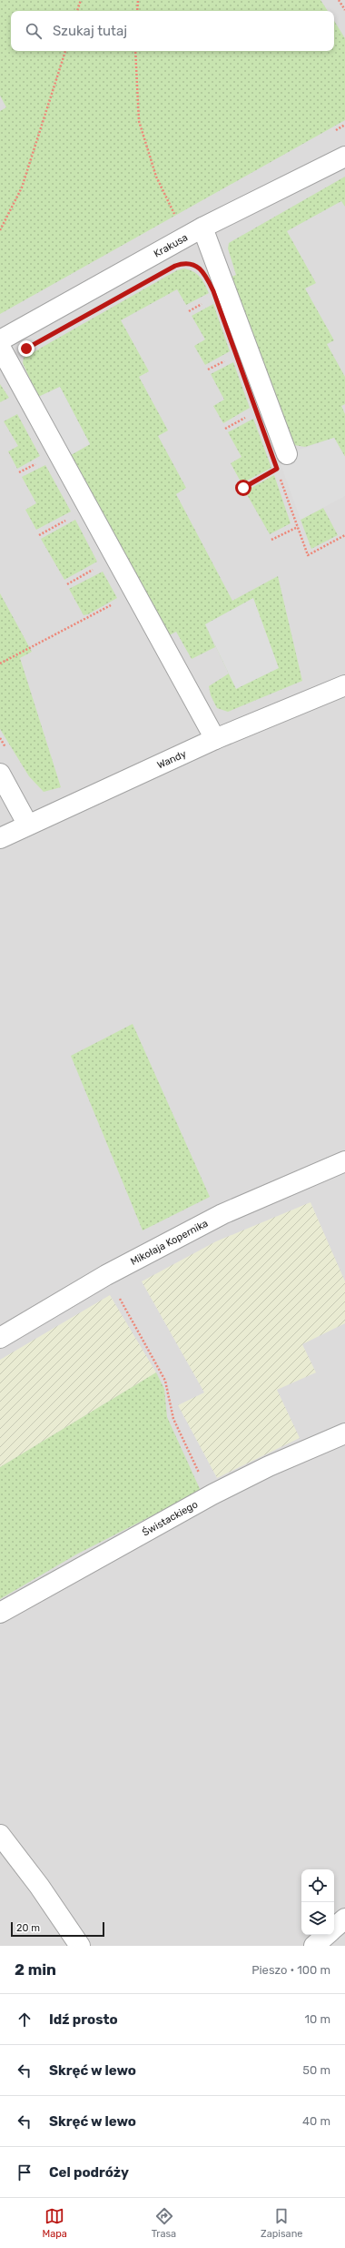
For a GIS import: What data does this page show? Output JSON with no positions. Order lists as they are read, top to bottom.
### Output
{
  "streets": {
    "street": [
      "Krakusa",
      "Wandy",
      "Mikołaja Kopernika",
      "Świstackiego"
    ]
  },
  "scale_bar": "20 m",
  "page": {
    "search": "Szukaj tutaj",
    "scale": "20 m",
    "heading": ["2 min", "Pieszo · 100 m"],
    "list": [
      ["Idź prosto", "10 m"],
      ["Skręć w lewo", "50 m"],
      ["Skręć w lewo", "40 m"],
      "Cel podróży"
    ],
    "nav": ["Mapa", "Trasa", "Zapisane"]
  }
}
